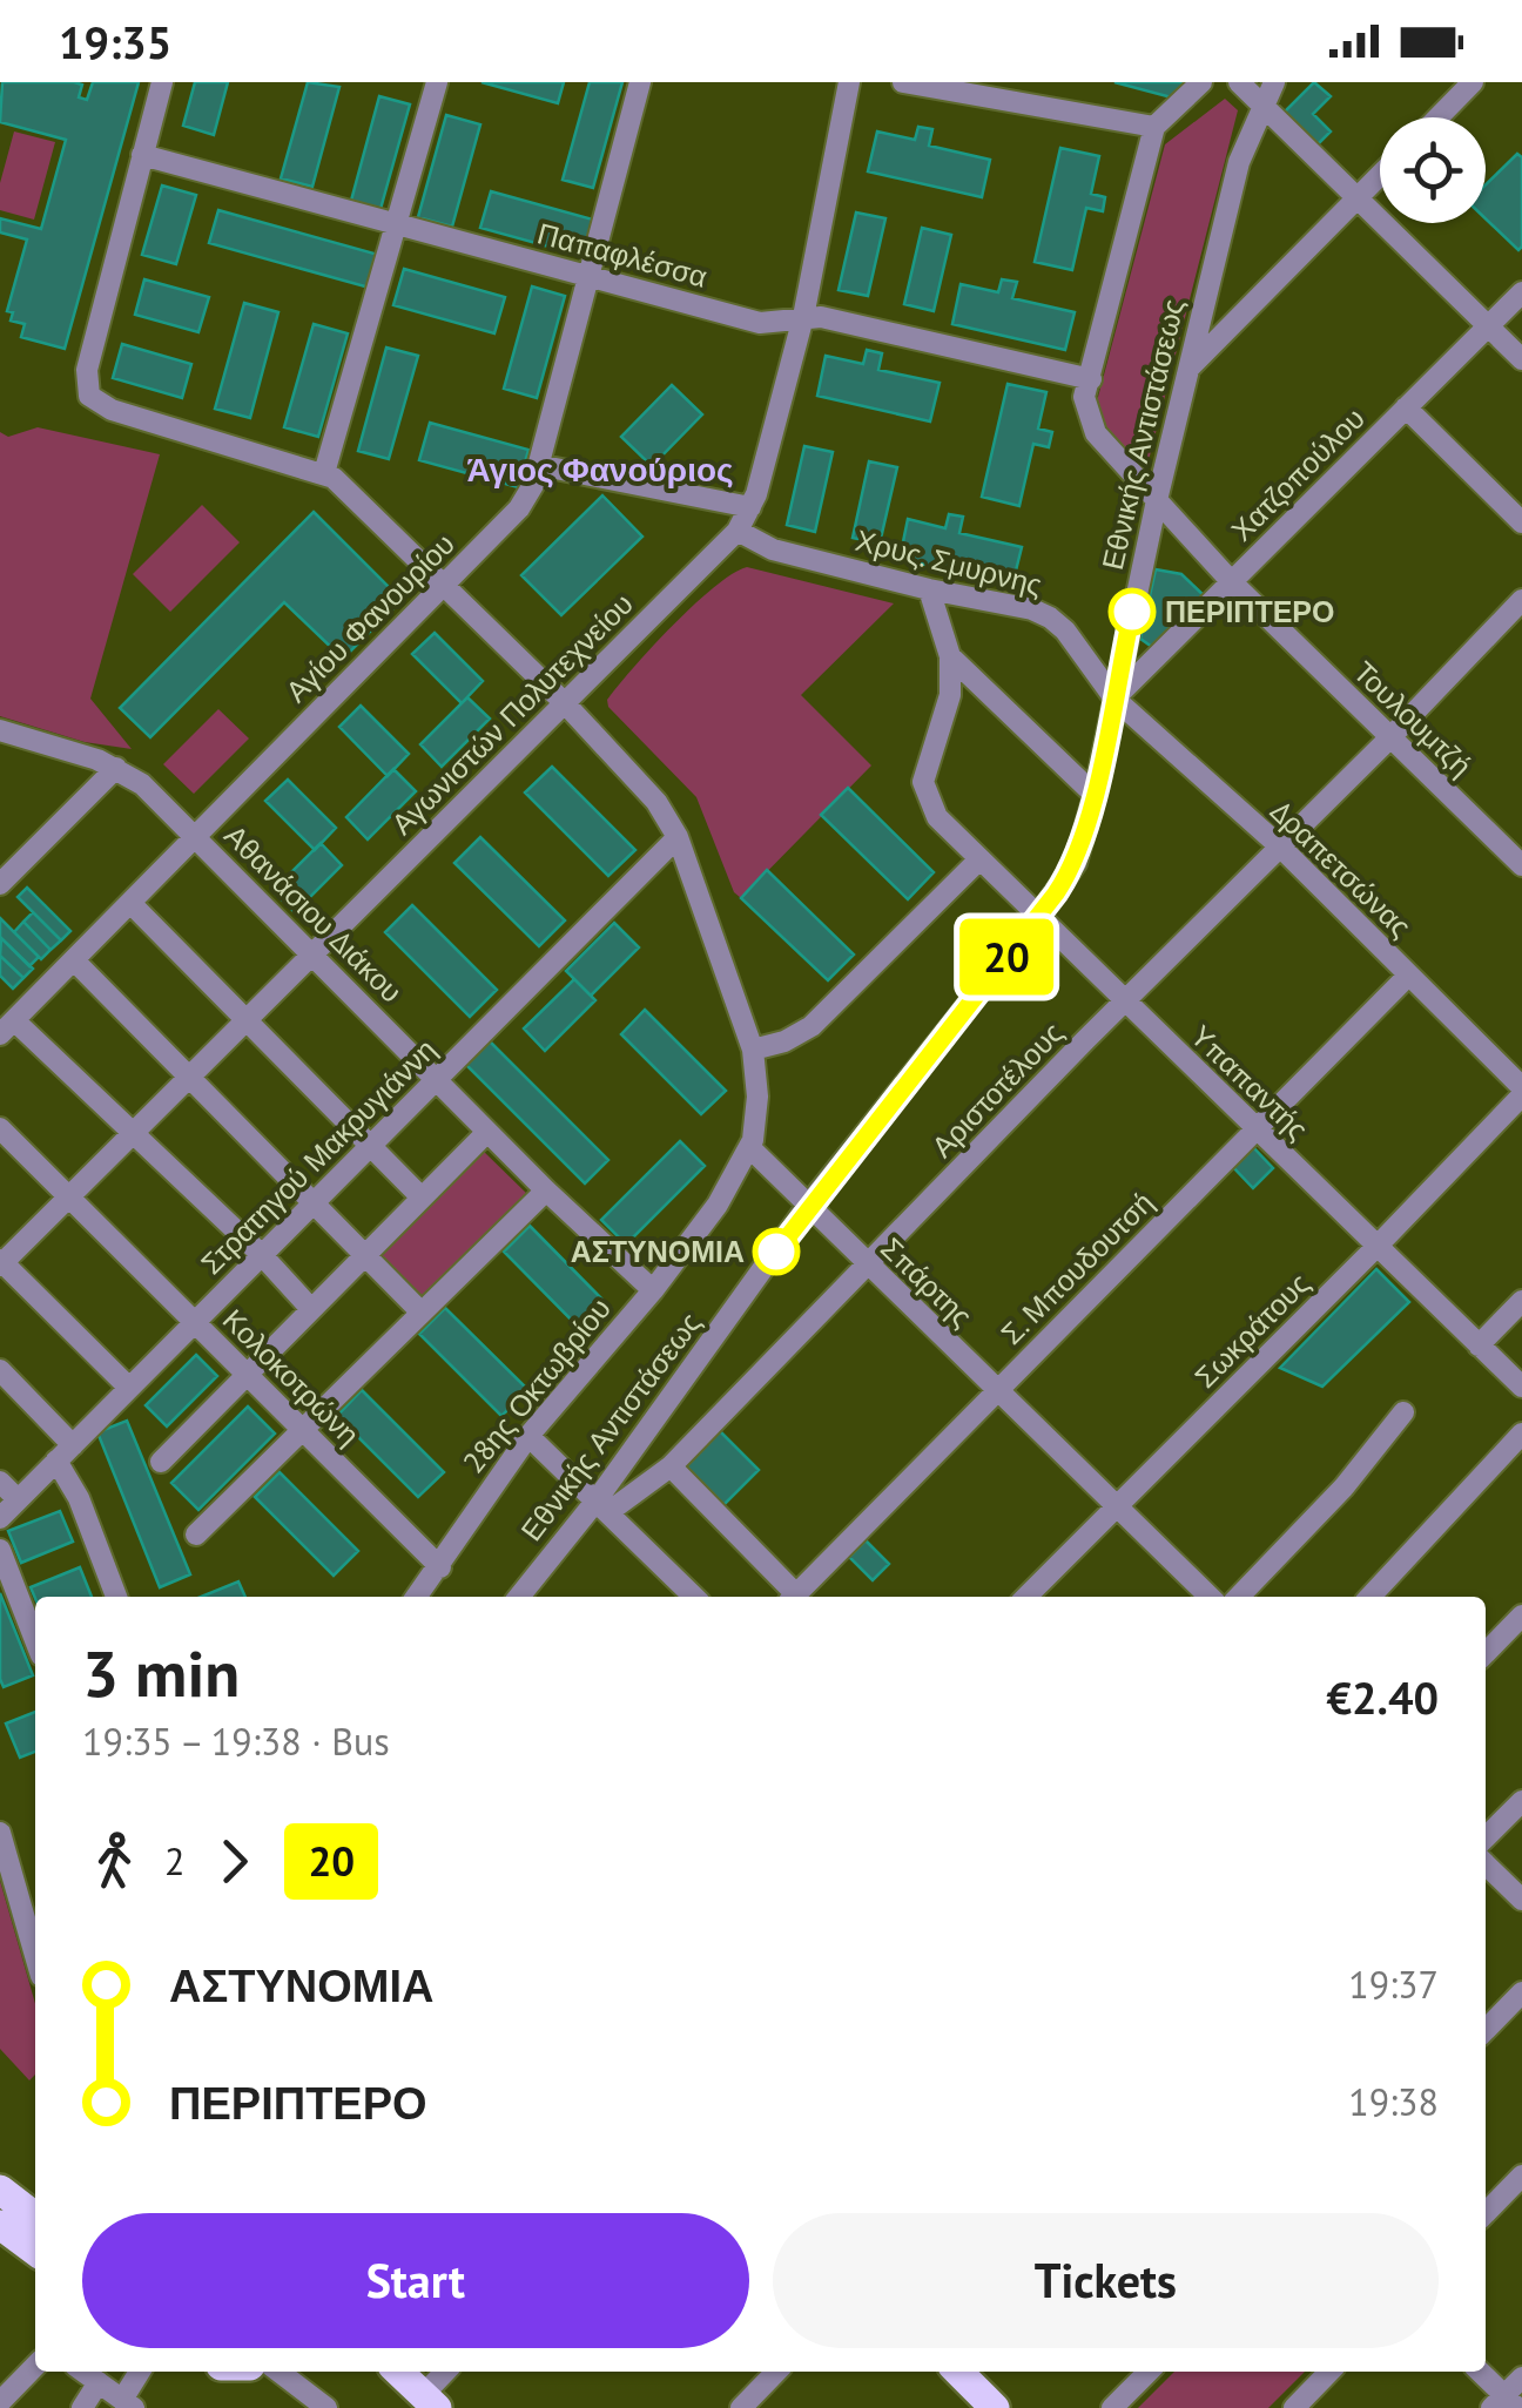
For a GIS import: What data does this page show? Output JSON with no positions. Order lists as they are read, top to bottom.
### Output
{
  "streets": {
    "street": [
      "Παπαφλέσσα",
      "Εθνικής Αντιστάσεως",
      "Χατζοπούλου",
      "Χρυς. Σμυρνης",
      "Αγίου Φανουρίου",
      "Αγωνιστών Πολυτεχνείου",
      "Τουλουμτζή",
      "Δραπετσώνας",
      "Αθανάσιου Διάκου",
      "Υπαπαντής",
      "Αριστοτέλους",
      "Στρατηγού Μακρυγιάννη",
      "Σ. Μπουδουτσή",
      "Σπάρτης",
      "Σωκράτους",
      "Κολοκοτρώνη",
      "28ης Οκτωβρίου"
    ]
  },
  "crossings": [
    ["Παπαφλέσσα", "Αγίου Φανουρίου"],
    ["Παπαφλέσσα", "Αγωνιστών Πολυτεχνείου"],
    ["Παπαφλέσσα", "Τουλουμτζή"],
    ["Εθνικής Αντιστάσεως", "Χατζοπούλου"],
    ["Εθνικής Αντιστάσεως", "Χρυς. Σμυρνης"],
    ["Εθνικής Αντιστάσεως", "Τουλουμτζή"],
    ["Εθνικής Αντιστάσεως", "Δραπετσώνας"],
    ["Εθνικής Αντιστάσεως", "Υπαπαντής"],
    ["Εθνικής Αντιστάσεως", "Αριστοτέλους"],
    ["Εθνικής Αντιστάσεως", "Σπάρτης"],
    ["Χατζοπούλου", "Χρυς. Σμυρνης"],
    ["Χατζοπούλου", "Τουλουμτζή"],
    ["Χατζοπούλου", "Δραπετσώνας"],
    ["Χρυς. Σμυρνης", "Αγωνιστών Πολυτεχνείου"],
    ["Χρυς. Σμυρνης", "Δραπετσώνας"],
    ["Αγίου Φανουρίου", "Αθανάσιου Διάκου"],
    ["Αγωνιστών Πολυτεχνείου", "Αθανάσιου Διάκου"],
    ["Αγωνιστών Πολυτεχνείου", "Κολοκοτρώνη"],
    ["Τουλουμτζή", "Αριστοτέλους"],
    ["Δραπετσώνας", "Αριστοτέλους"],
    ["Δραπετσώνας", "Σ. Μπουδουτσή"],
    ["Δραπετσώνας", "Σωκράτους"],
    ["Αθανάσιου Διάκου", "Στρατηγού Μακρυγιάννη"],
    ["Αθανάσιου Διάκου", "28ης Οκτωβρίου"],
    ["Υπαπαντής", "Αριστοτέλους"],
    ["Υπαπαντής", "Σ. Μπουδουτσή"],
    ["Υπαπαντής", "Σωκράτους"],
    ["Αριστοτέλους", "Σπάρτης"],
    ["Στρατηγού Μακρυγιάννη", "Κολοκοτρώνη"],
    ["Σ. Μπουδουτσή", "Σπάρτης"],
    ["Σπάρτης", "Σωκράτους"],
    ["Σπάρτης", "28ης Οκτωβρίου"],
    ["Κολοκοτρώνη", "28ης Οκτωβρίου"]
  ],
  "districts": ["Άγιος Φανούριος"],
  "places": ["ΠΕΡΙΠΤΕΡΟ", "ΑΣΤΥΝΟΜΙΑ"],
  "lines": ["bus line 20"],
  "page": {
    "status": "19:35",
    "on_map": "20",
    "heading": ["3 min", "19:35 – 19:38 · Bus", "€2.40"],
    "legs": ["2", "20"],
    "list": [
      {
        "name": "ΑΣΤΥΝΟΜΙΑ",
        "value": "19:37"
      },
      {
        "name": "ΠΕΡΙΠΤΕΡΟ",
        "value": "19:38"
      }
    ],
    "buttons": ["Start", "Tickets"]
  }
}
